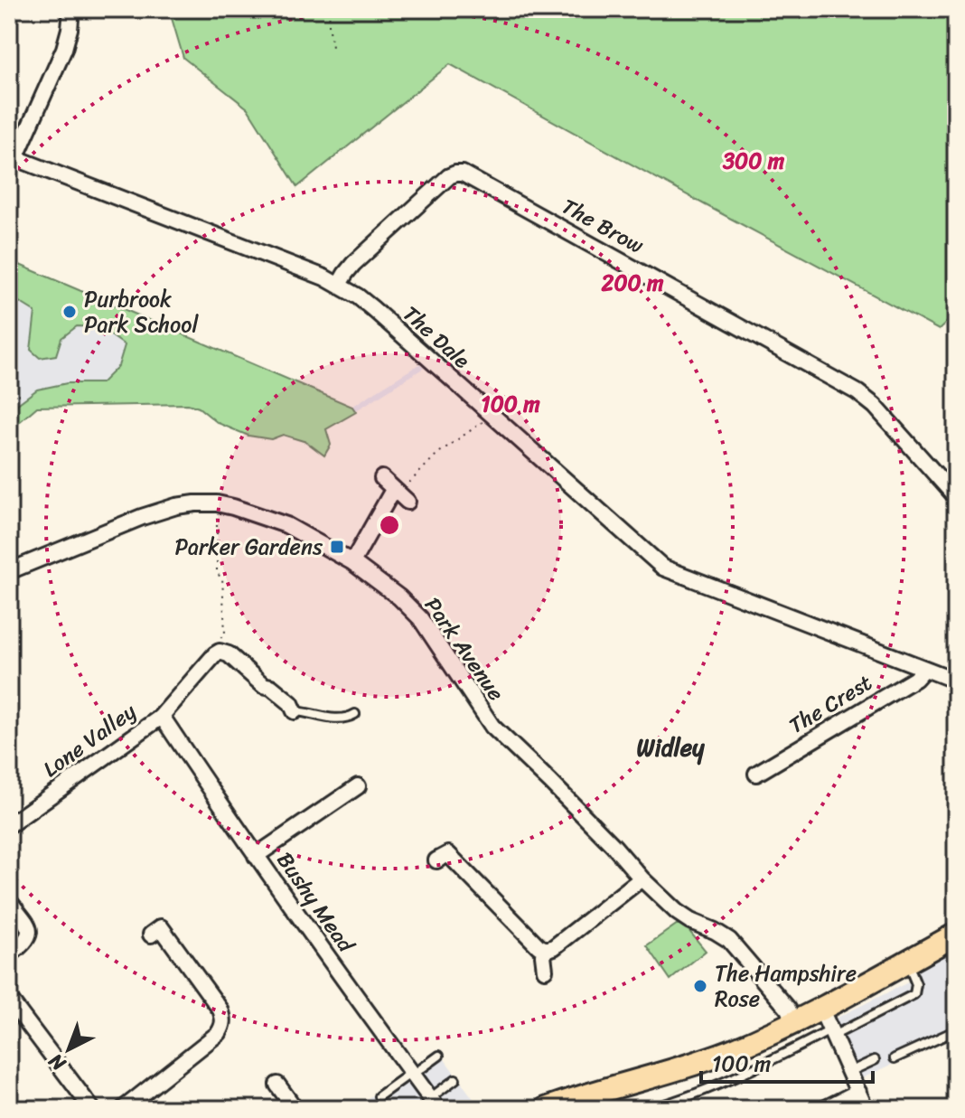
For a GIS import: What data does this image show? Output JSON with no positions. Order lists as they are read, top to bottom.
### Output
{
  "streets": {
    "street": [
      "The Brow",
      "The Dale",
      "Park Avenue",
      "The Crest",
      "Lone Valley",
      "Bushy Mead"
    ]
  },
  "crossings": [
    ["The Brow", "The Dale"],
    ["The Dale", "The Crest"],
    ["Lone Valley", "Bushy Mead"]
  ],
  "districts": ["Widley"],
  "places": {
    "other": ["Purbrook Park School", "The Hampshire Rose"],
    "transit": ["Parker Gardens"]
  },
  "scale_bar": "100 m",
  "north": "bottom left",
  "rings": ["300 m", "200 m", "100 m"]
}
